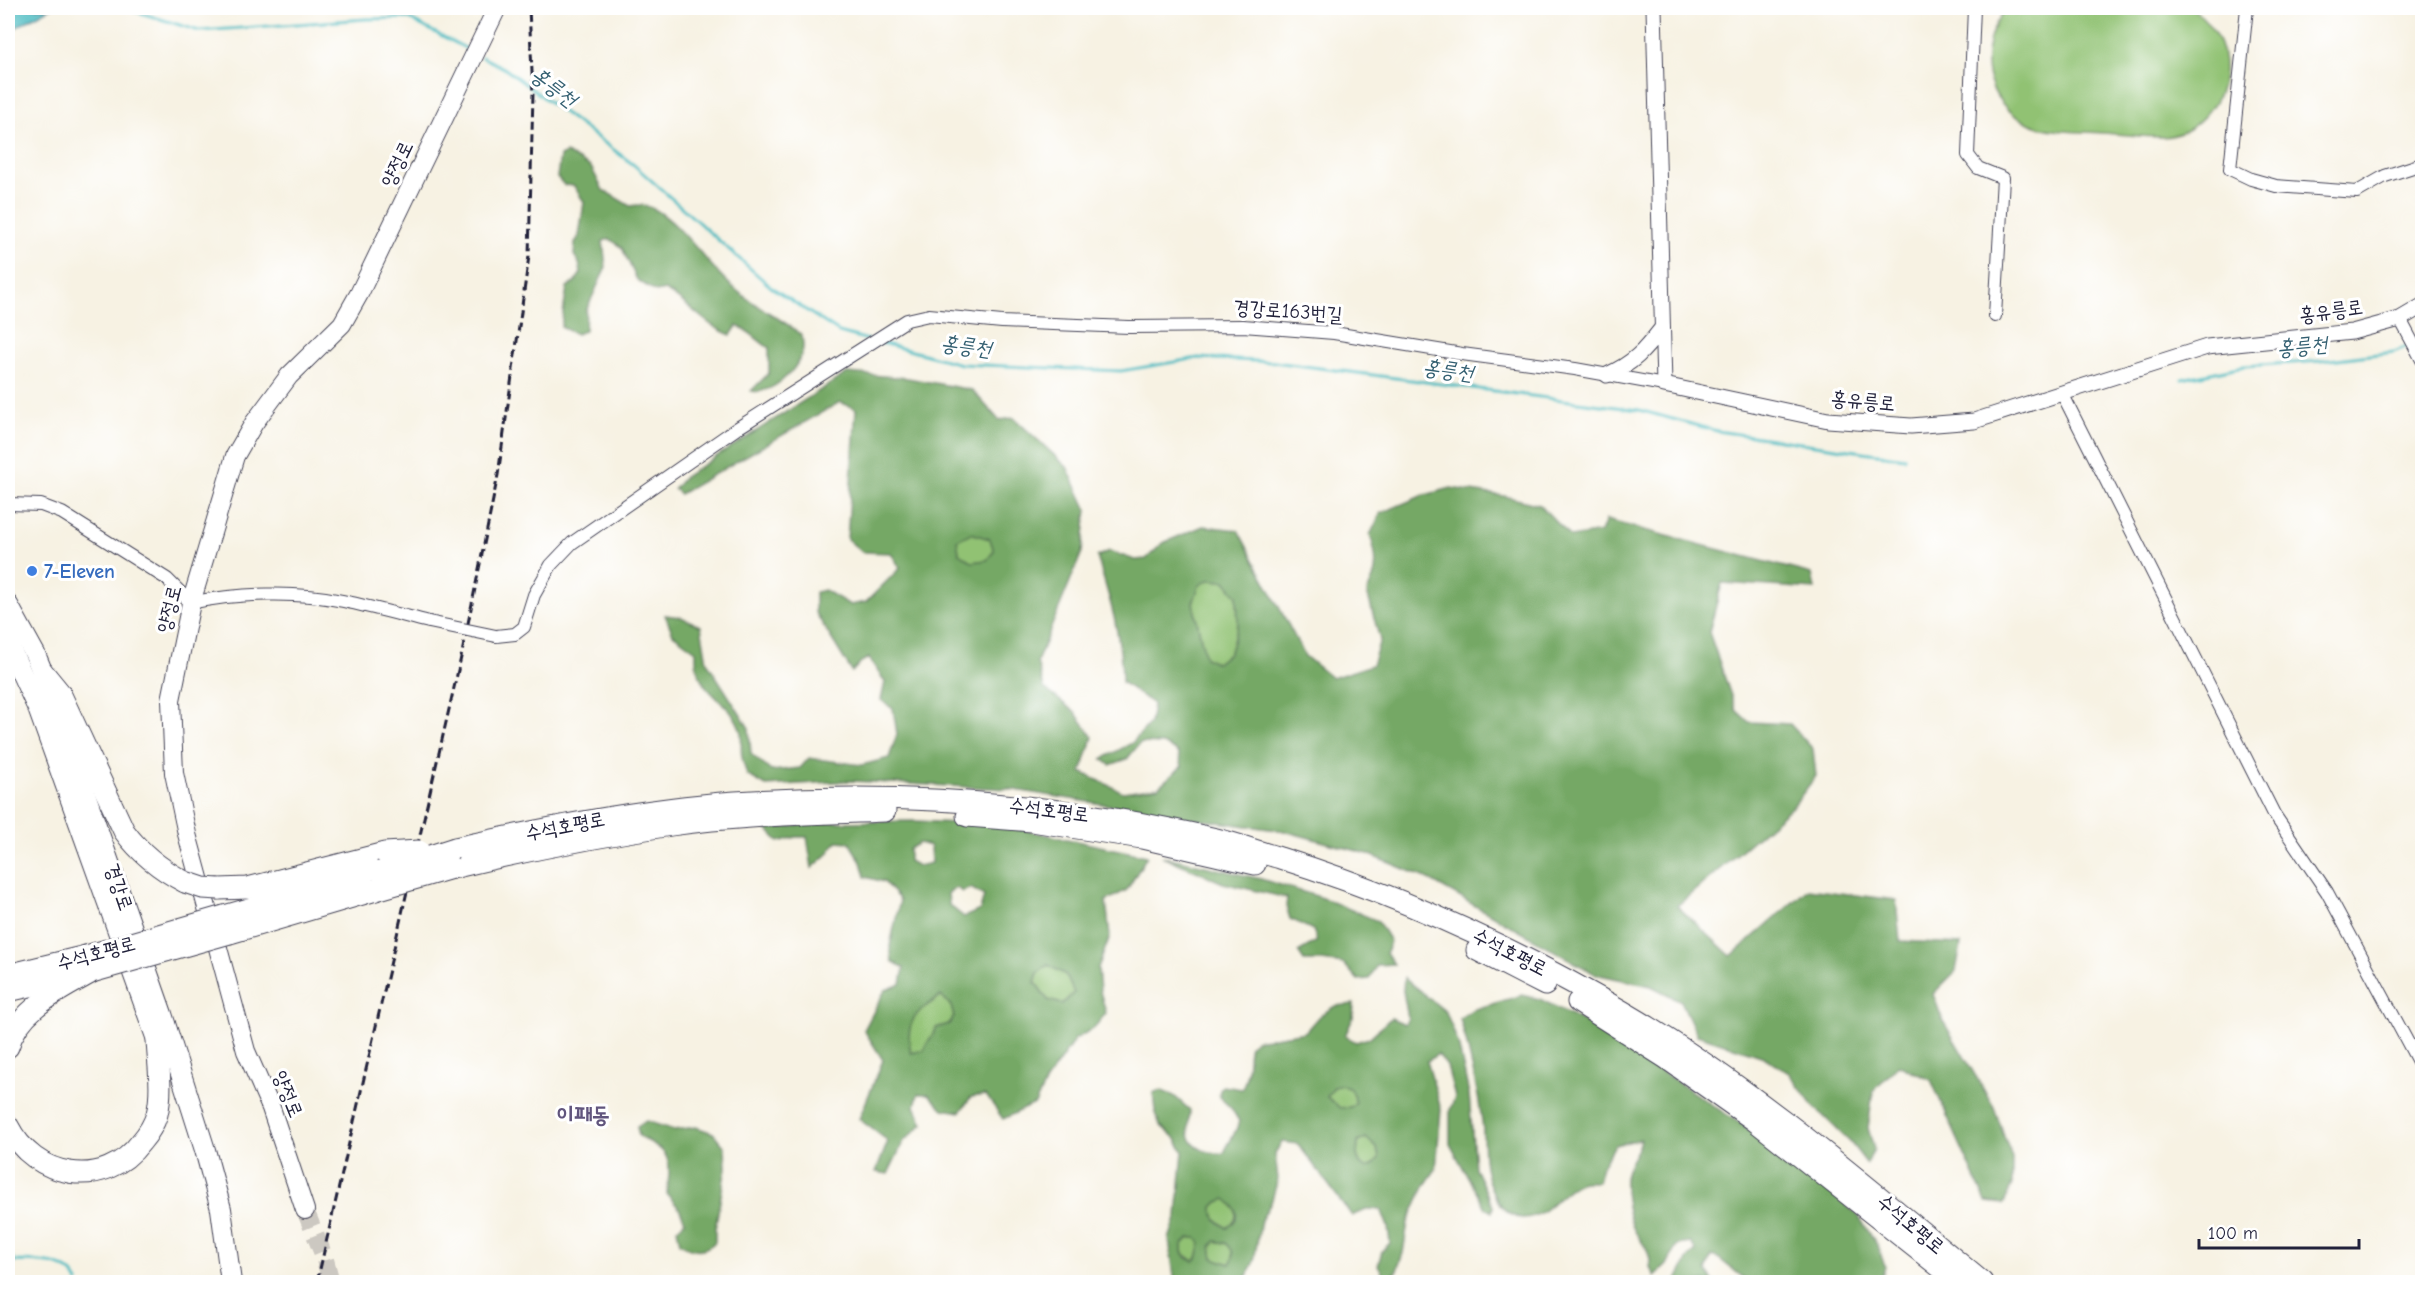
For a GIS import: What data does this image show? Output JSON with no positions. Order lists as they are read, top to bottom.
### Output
{
  "streets": {
    "highway": ["수석호평로"],
    "main road": ["양정로", "경강로"],
    "street": ["경강로163번길", "홍유릉로"]
  },
  "crossings": [
    ["양정로", "경강로163번길"],
    ["경강로163번길", "홍유릉로"]
  ],
  "districts": ["이패동"],
  "water": ["홍릉천"],
  "places": ["7-Eleven"],
  "scale_bar": "100 m"
}
